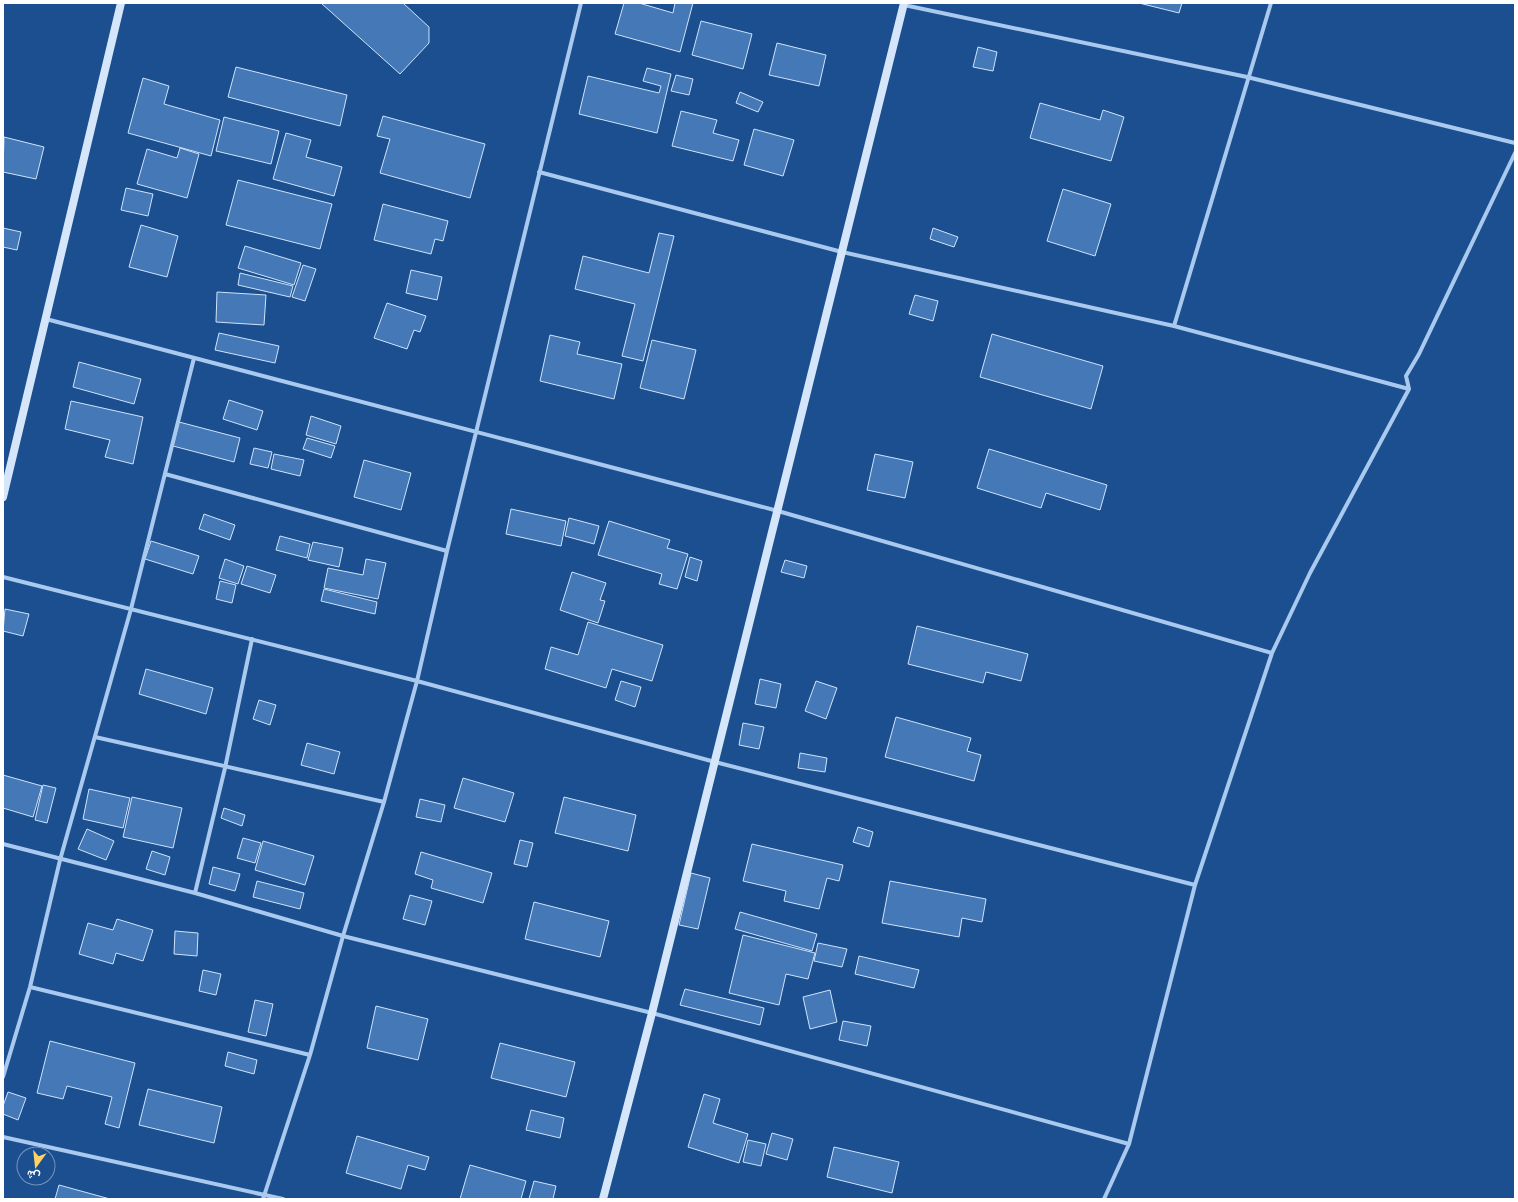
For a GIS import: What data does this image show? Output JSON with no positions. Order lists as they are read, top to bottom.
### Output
{
  "north": "bottom"
}
